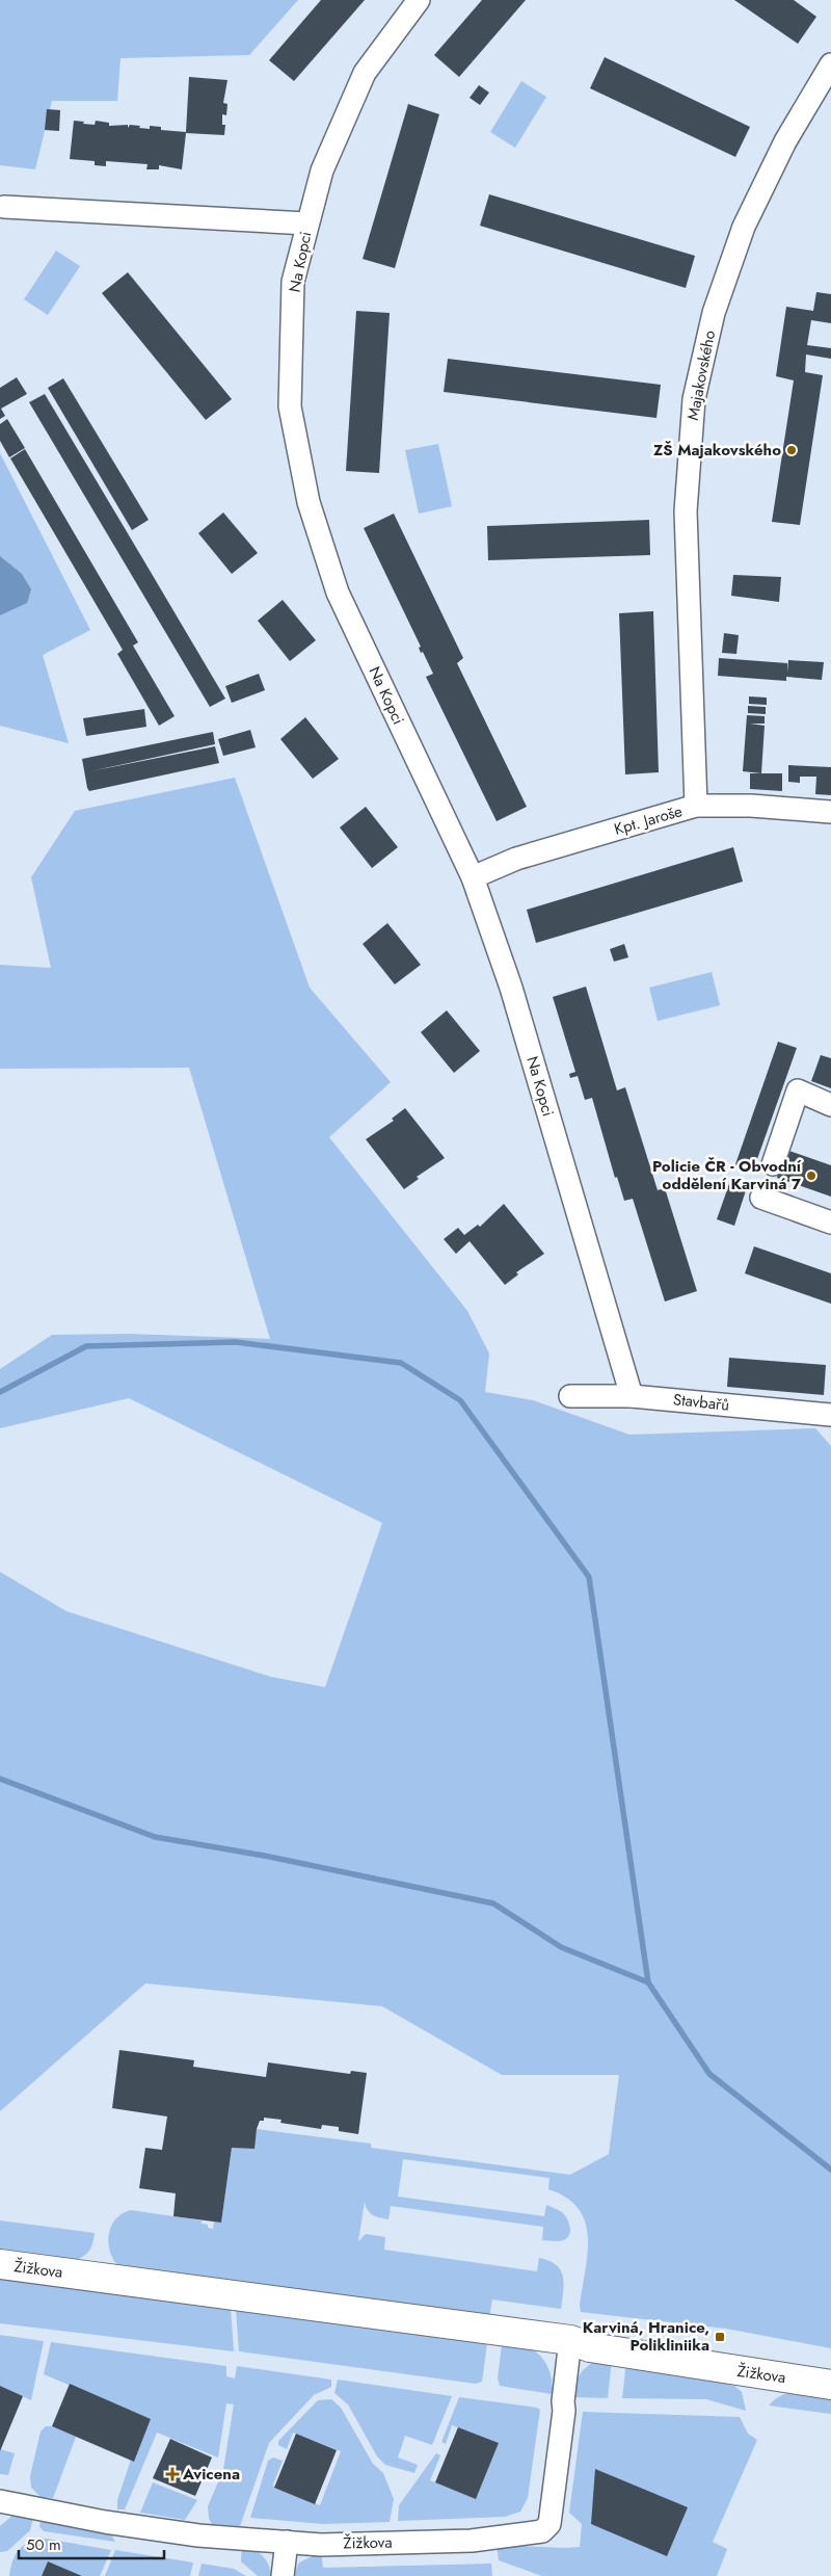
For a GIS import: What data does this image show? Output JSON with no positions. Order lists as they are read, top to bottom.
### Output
{
  "streets": {
    "street": [
      "Na Kopci",
      "Majakovského",
      "Kpt. Jaroše",
      "Stavbařů",
      "Žižkova"
    ]
  },
  "crossings": [
    ["Na Kopci", "Kpt. Jaroše"],
    ["Na Kopci", "Stavbařů"],
    ["Majakovského", "Kpt. Jaroše"]
  ],
  "places": {
    "other": ["ZŠ Majakovského", "Policie ČR - Obvodní oddělení Karviná 7"],
    "transit": ["Karviná, Hranice, Polikliniika"],
    "health": ["Avicena"]
  },
  "scale_bar": "50 m"
}
